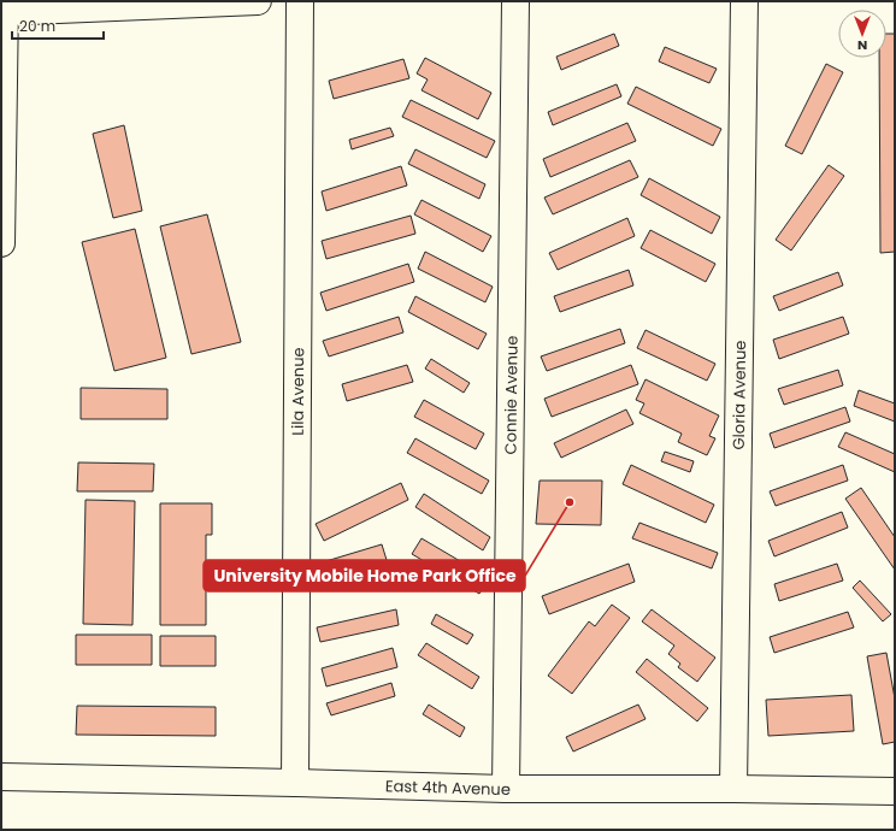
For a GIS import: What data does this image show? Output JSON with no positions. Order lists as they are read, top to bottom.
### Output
{
  "streets": {
    "street": [
      "Lila Avenue",
      "Connie Avenue",
      "Gloria Avenue",
      "East 4th Avenue"
    ]
  },
  "crossings": [
    ["Lila Avenue", "East 4th Avenue"],
    ["Connie Avenue", "East 4th Avenue"],
    ["Gloria Avenue", "East 4th Avenue"]
  ],
  "places": ["University Mobile Home Park Office"],
  "scale_bar": "20 m",
  "north": "bottom"
}
